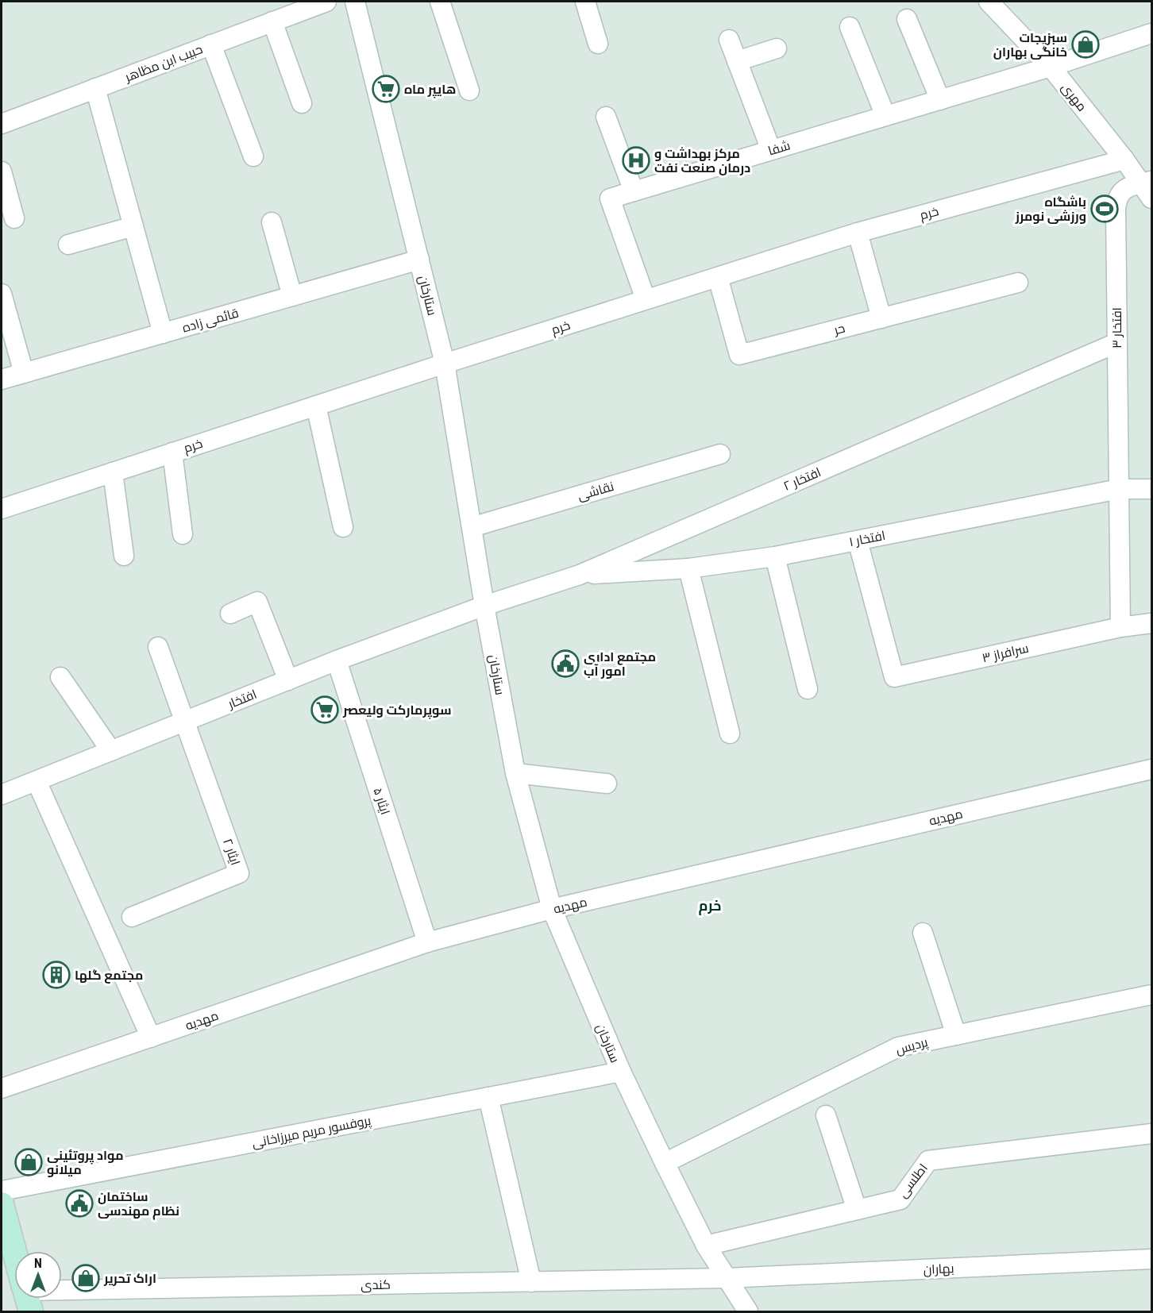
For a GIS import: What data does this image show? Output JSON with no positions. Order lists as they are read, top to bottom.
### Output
{
  "streets": {
    "street": [
      "حبیب ابن مظاهر",
      "مهری",
      "شفا",
      "خرم",
      "ستارخان",
      "قائمی زاده",
      "افتخار ۳",
      "حر",
      "افتخار ۲",
      "نقاشی",
      "افتخار ۱",
      "سرافراز ۳",
      "افتخار",
      "ایثار ۵",
      "مهدیه",
      "ایثار ۲",
      "پردیس",
      "پروفسور مریم میرزاخانی",
      "اطلسی",
      "بهاران",
      "کندی"
    ]
  },
  "crossings": [
    ["مهری", "شفا"],
    ["مهری", "خرم"],
    ["مهری", "افتخار ۳"],
    ["شفا", "خرم"],
    ["خرم", "ستارخان"],
    ["خرم", "حر"],
    ["ستارخان", "قائمی زاده"],
    ["ستارخان", "افتخار ۲"],
    ["ستارخان", "نقاشی"],
    ["ستارخان", "افتخار"],
    ["ستارخان", "مهدیه"],
    ["ستارخان", "پردیس"],
    ["ستارخان", "پروفسور مریم میرزاخانی"],
    ["ستارخان", "اطلسی"],
    ["ستارخان", "بهاران"],
    ["ستارخان", "کندی"],
    ["افتخار ۳", "افتخار ۲"],
    ["افتخار ۳", "افتخار ۱"],
    ["افتخار ۲", "افتخار ۱"],
    ["افتخار ۲", "افتخار"],
    ["افتخار ۱", "سرافراز ۳"],
    ["افتخار", "ایثار ۵"],
    ["افتخار", "ایثار ۲"],
    ["ایثار ۵", "مهدیه"],
    ["بهاران", "کندی"]
  ],
  "districts": ["خرم"],
  "places": {
    "shop": ["سبزیجات خانگی بهاران", "مواد پروتئینی میلانو", "اراک تحریر"],
    "supermarket": ["هایپر ماه", "سوپرمارکت ولیعصر"],
    "hospital": ["مرکز بهداشت و درمان صنعت نفت"],
    "sports": ["باشگاه ورزشی نومرز"],
    "public building": ["مجتمع اداری امور آب", "ساختمان نظام مهندسی"],
    "building": ["مجتمع گلها"]
  },
  "north": "top"
}
